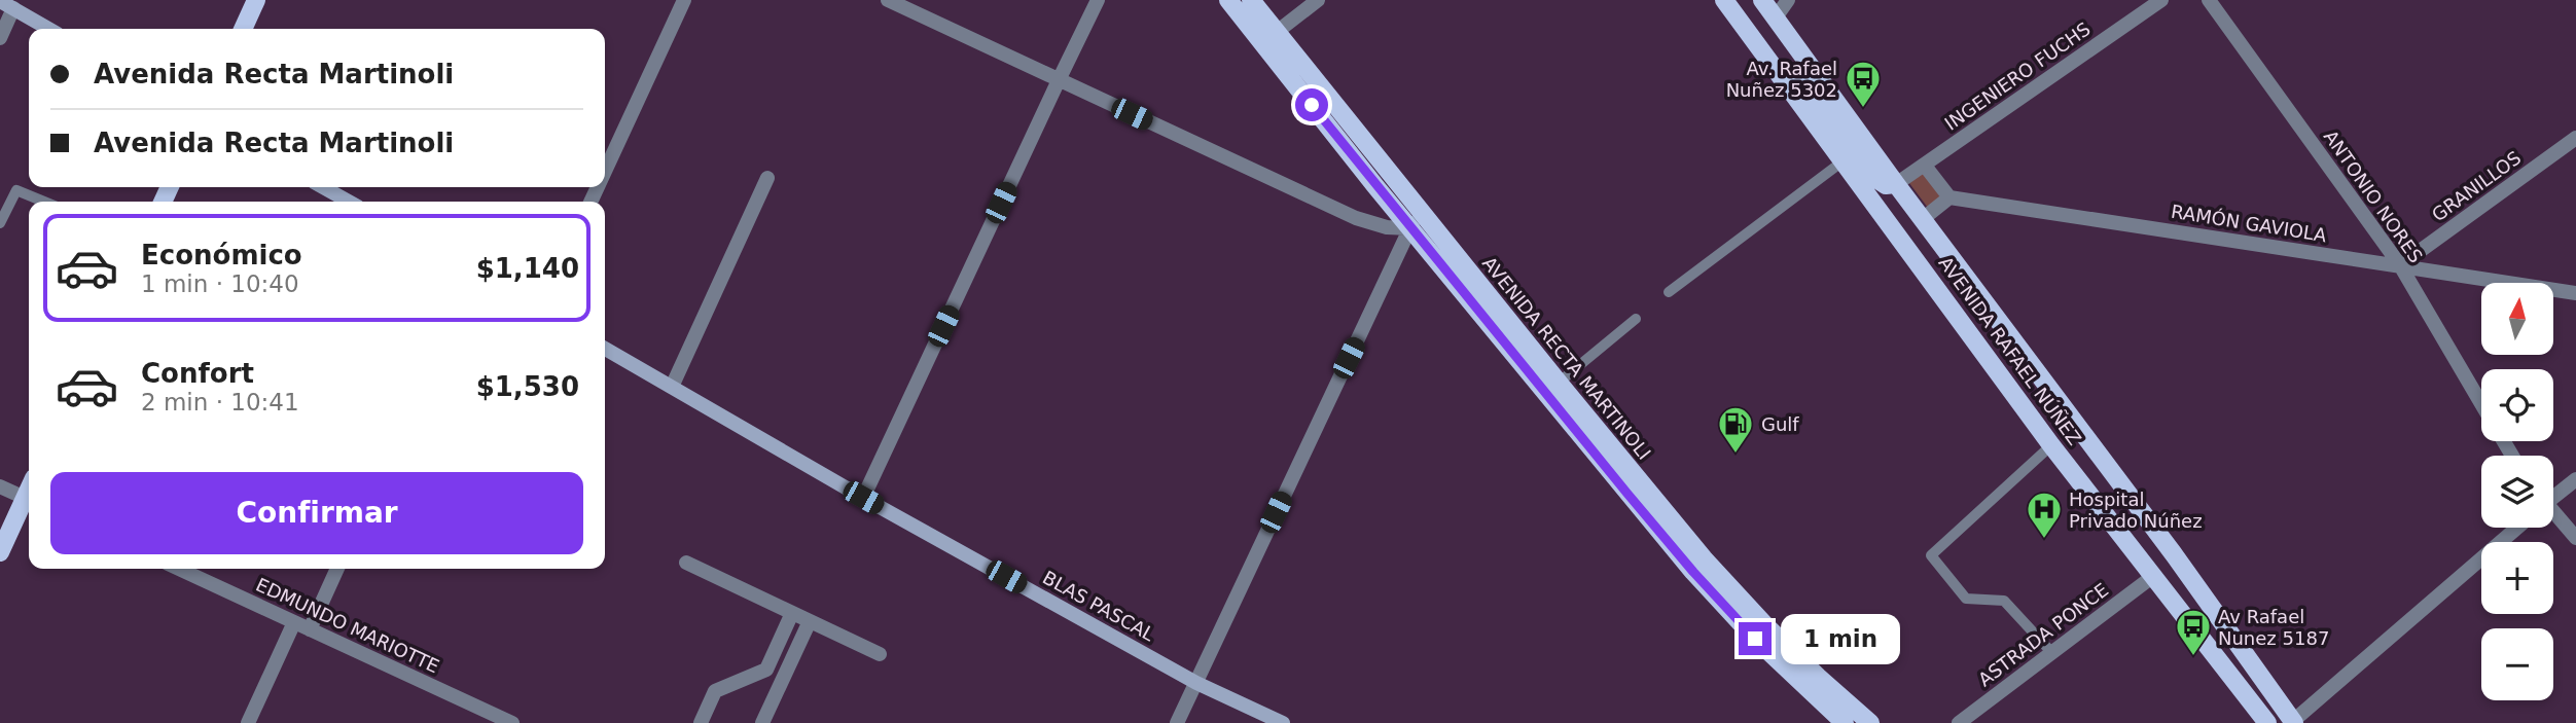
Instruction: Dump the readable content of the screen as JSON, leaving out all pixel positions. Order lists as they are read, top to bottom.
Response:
{
  "streets": {
    "main road": ["AVENIDA RAFAEL NÚÑEZ", "AVENIDA RECTA MARTINOLI", "BLAS PASCAL"],
    "street": [
      "INGENIERO FUCHS",
      "GRANILLOS",
      "ANTONIO NORES",
      "RAMÓN GAVIOLA",
      "EDMUNDO MARIOTTE",
      "ASTRADA PONCE"
    ]
  },
  "crossings": [
    ["INGENIERO FUCHS", "AVENIDA RAFAEL NÚÑEZ"],
    ["GRANILLOS", "ANTONIO NORES"],
    ["GRANILLOS", "RAMÓN GAVIOLA"],
    ["ANTONIO NORES", "RAMÓN GAVIOLA"],
    ["AVENIDA RAFAEL NÚÑEZ", "ASTRADA PONCE"]
  ],
  "places": {
    "bus stop": ["Av. Rafael Nuñez 5302", "Av Rafael Nunez 5187"],
    "fuel station": ["Gulf"],
    "hospital": ["Hospital Privado Núñez"]
  },
  "north": "top",
  "page": {
    "banner": ["Avenida Recta Martinoli", "Avenida Recta Martinoli"],
    "list": [
      {
        "name": "Económico",
        "note": "1 min · 10:40",
        "value": "$1,140"
      },
      {
        "name": "Confort",
        "note": "2 min · 10:41",
        "value": "$1,530"
      }
    ],
    "map_buttons": ["+", "−"],
    "buttons": "Confirmar",
    "bubble": "1 min"
  }
}
